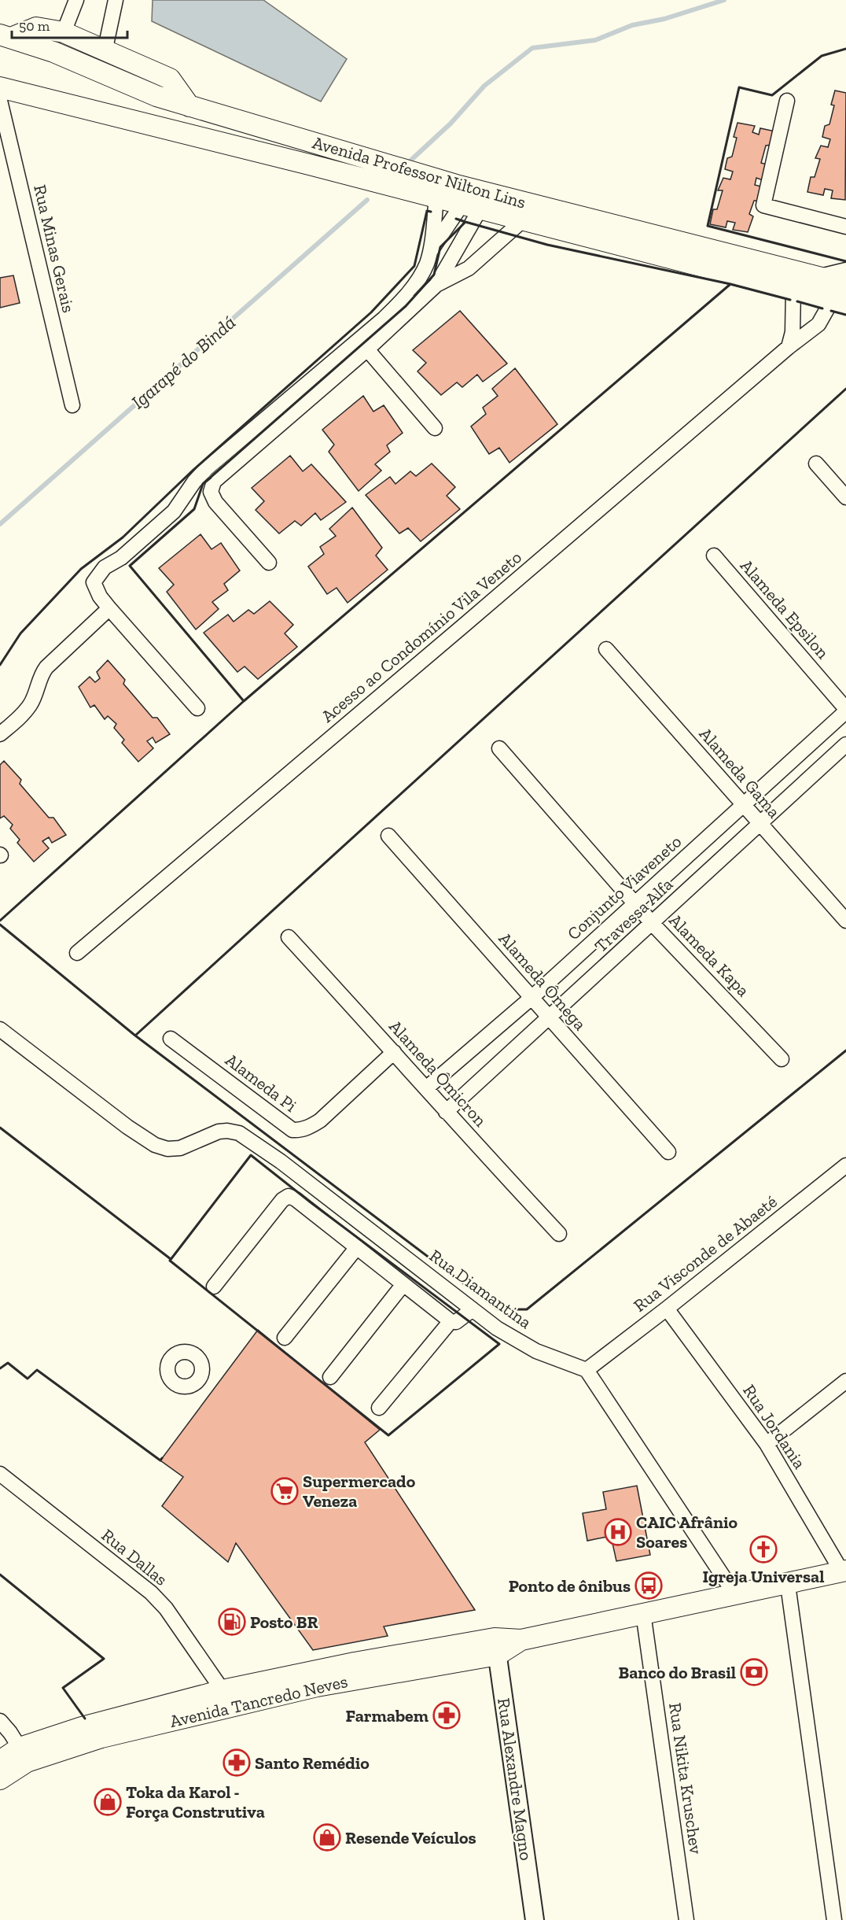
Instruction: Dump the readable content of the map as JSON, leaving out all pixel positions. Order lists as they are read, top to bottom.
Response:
{
  "streets": {
    "main road": ["Avenida Professor Nilton Lins", "Avenida Tancredo Neves"],
    "street": [
      "Rua Minas Gerais",
      "Alameda Epsilon",
      "Acesso ao Condomínio Vila Veneto",
      "Alameda Gama",
      "Conjunto Viaveneto",
      "Travessa Alfa",
      "Alameda Kapa",
      "Alameda Ômega",
      "Alameda Ômicron",
      "Alameda Pi",
      "Rua Visconde de Abaeté",
      "Rua Diamantina",
      "Rua Jordania",
      "Rua Dallas",
      "Rua Nikita Kruschev",
      "Rua Alexandre Magno"
    ]
  },
  "crossings": [
    ["Avenida Professor Nilton Lins", "Acesso ao Condomínio Vila Veneto"],
    ["Alameda Epsilon", "Conjunto Viaveneto"],
    ["Alameda Gama", "Conjunto Viaveneto"],
    ["Alameda Gama", "Travessa Alfa"],
    ["Conjunto Viaveneto", "Alameda Kapa"],
    ["Conjunto Viaveneto", "Alameda Ômega"],
    ["Conjunto Viaveneto", "Alameda Ômicron"],
    ["Travessa Alfa", "Alameda Kapa"],
    ["Travessa Alfa", "Alameda Ômega"],
    ["Travessa Alfa", "Alameda Ômicron"],
    ["Alameda Ômicron", "Alameda Pi"],
    ["Rua Visconde de Abaeté", "Rua Diamantina"],
    ["Rua Visconde de Abaeté", "Rua Jordania"],
    ["Rua Jordania", "Avenida Tancredo Neves"],
    ["Rua Dallas", "Avenida Tancredo Neves"],
    ["Avenida Tancredo Neves", "Rua Nikita Kruschev"],
    ["Avenida Tancredo Neves", "Rua Alexandre Magno"]
  ],
  "water": ["Igarapé do Bindá"],
  "places": {
    "supermarket": ["Supermercado Veneza"],
    "hospital": ["CAIC Afrânio Soares"],
    "church": ["Igreja Universal"],
    "bus stop": ["Ponto de ônibus"],
    "fuel station": ["Posto BR"],
    "bank": ["Banco do Brasil"],
    "pharmacy": ["Farmabem", "Santo Remédio"],
    "shop": ["Toka da Karol - Força Construtiva", "Resende Veículos"]
  },
  "scale_bar": "50 m"
}
